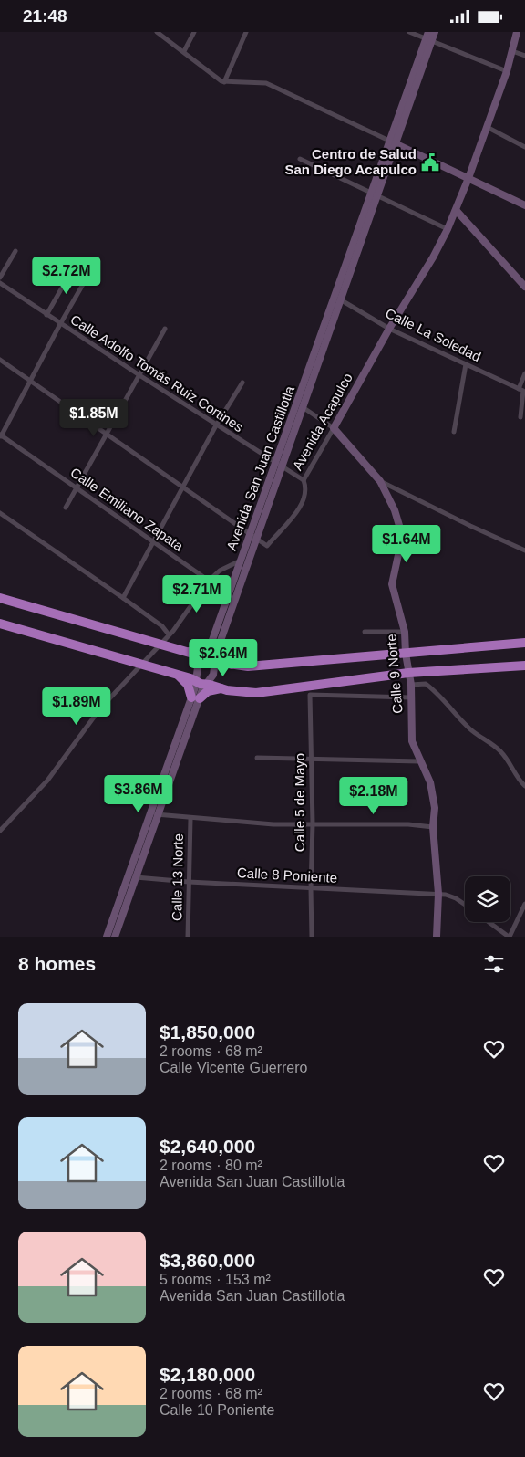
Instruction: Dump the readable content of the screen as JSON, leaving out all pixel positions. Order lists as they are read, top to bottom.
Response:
{
  "streets": {
    "main road": ["Avenida Acapulco", "Avenida San Juan Castillotla", "Calle 9 Norte"],
    "street": [
      "Calle La Soledad",
      "Calle Adolfo Tomás Ruiz Cortines",
      "Calle Emiliano Zapata",
      "Calle 5 de Mayo",
      "Calle 8 Poniente",
      "Calle 13 Norte"
    ]
  },
  "crossings": [
    ["Calle La Soledad", "Avenida Acapulco"],
    ["Calle La Soledad", "Avenida San Juan Castillotla"],
    ["Calle Adolfo Tomás Ruiz Cortines", "Avenida Acapulco"],
    ["Calle Adolfo Tomás Ruiz Cortines", "Avenida San Juan Castillotla"],
    ["Avenida Acapulco", "Avenida San Juan Castillotla"],
    ["Avenida Acapulco", "Calle 9 Norte"],
    ["Avenida San Juan Castillotla", "Calle 8 Poniente"],
    ["Calle 9 Norte", "Calle 5 de Mayo"],
    ["Calle 9 Norte", "Calle 8 Poniente"],
    ["Calle 5 de Mayo", "Calle 8 Poniente"],
    ["Calle 8 Poniente", "Calle 13 Norte"]
  ],
  "places": {
    "public building": ["Centro de Salud San Diego Acapulco"]
  },
  "page": {
    "status": "21:48",
    "price": [
      "$2.72M",
      "$1.85M",
      "$1.64M",
      "$2.71M",
      "$2.64M",
      "$1.89M",
      "$3.86M",
      "$2.18M"
    ],
    "heading": "8 homes",
    "list": [
      {
        "name": "$1,850,000",
        "note": "2 rooms · 68 m² · Calle Vicente Guerrero"
      },
      {
        "name": "$2,640,000",
        "note": "2 rooms · 80 m² · Avenida San Juan Castillotla"
      },
      {
        "name": "$3,860,000",
        "note": "5 rooms · 153 m² · Avenida San Juan Castillotla"
      },
      {
        "name": "$2,180,000",
        "note": "2 rooms · 68 m² · Calle 10 Poniente"
      }
    ]
  }
}
